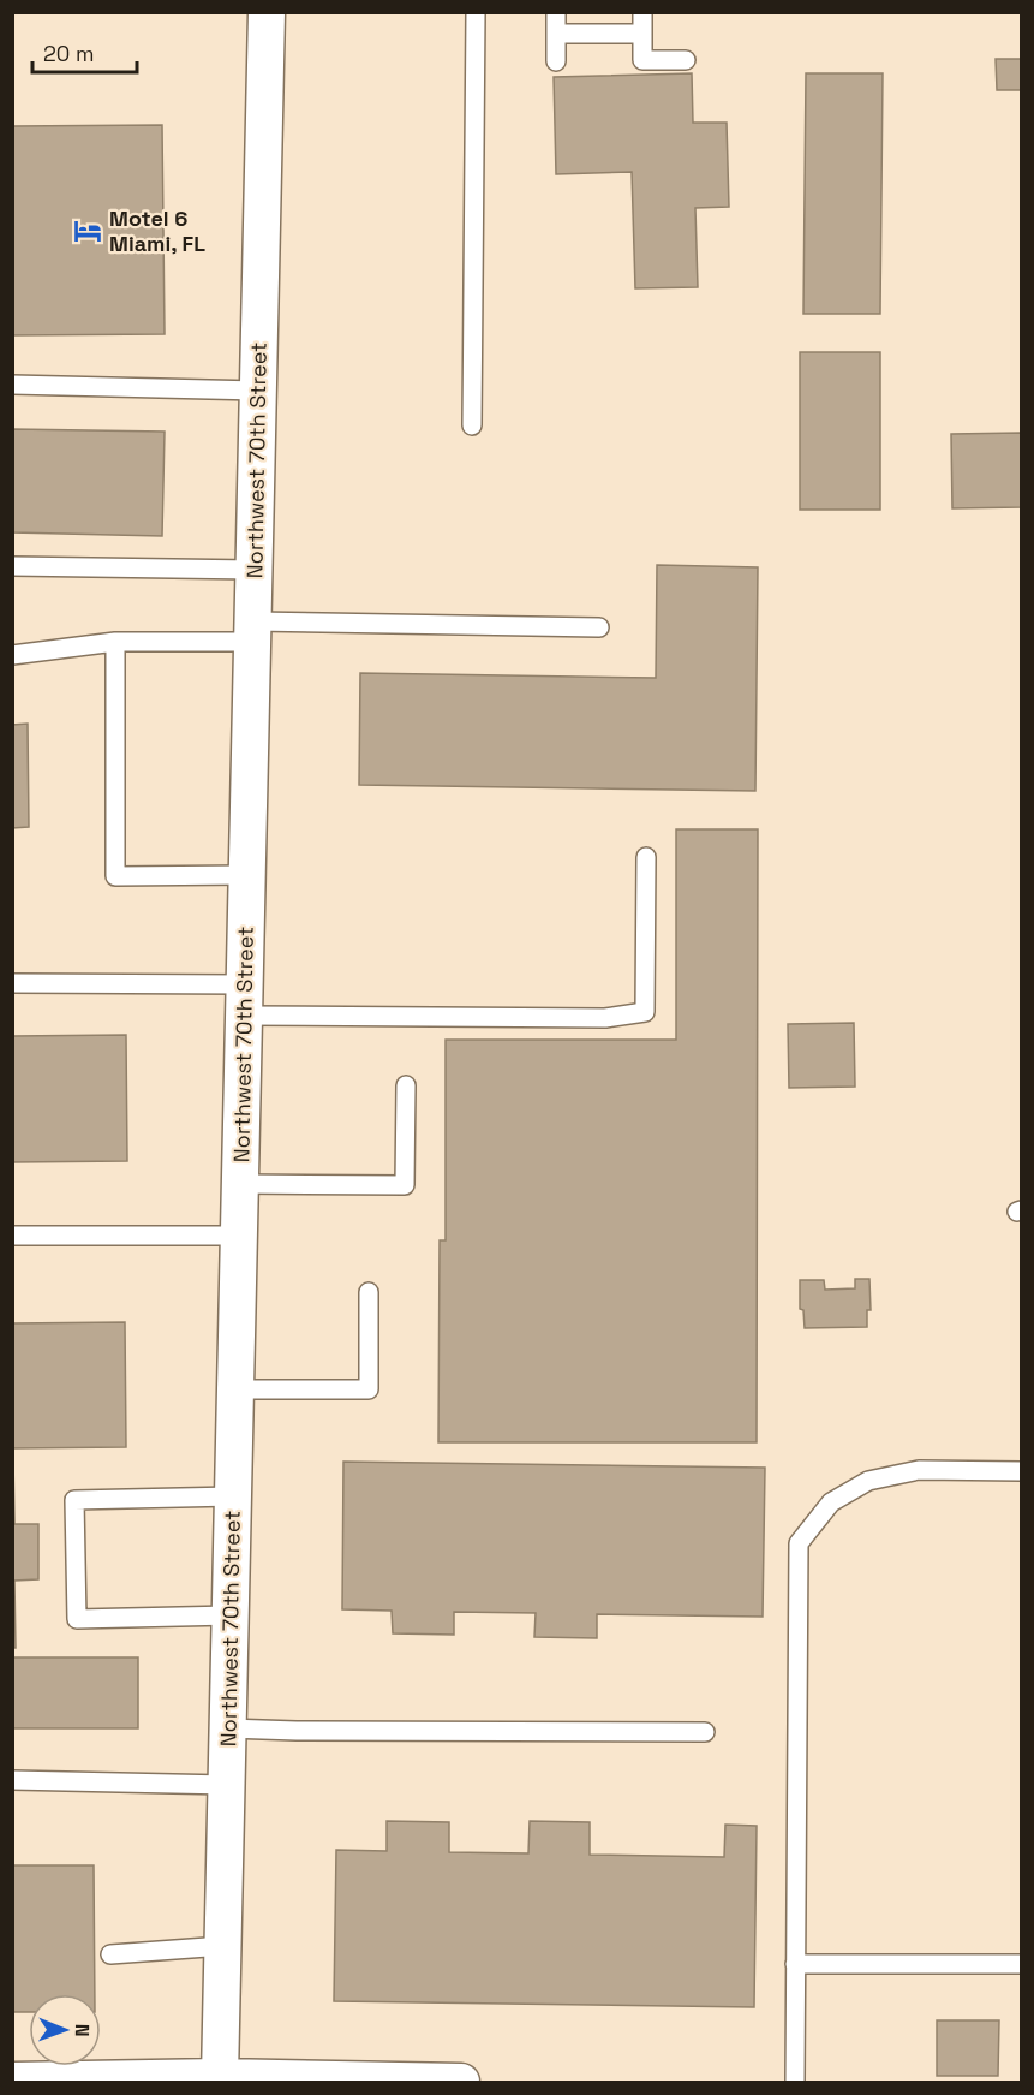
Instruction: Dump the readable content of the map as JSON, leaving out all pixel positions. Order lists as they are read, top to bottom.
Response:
{
  "streets": {
    "street": ["Northwest 70th Street"]
  },
  "places": {
    "hotel": ["Motel 6 Miami, FL"]
  },
  "scale_bar": "20 m",
  "north": "right"
}
